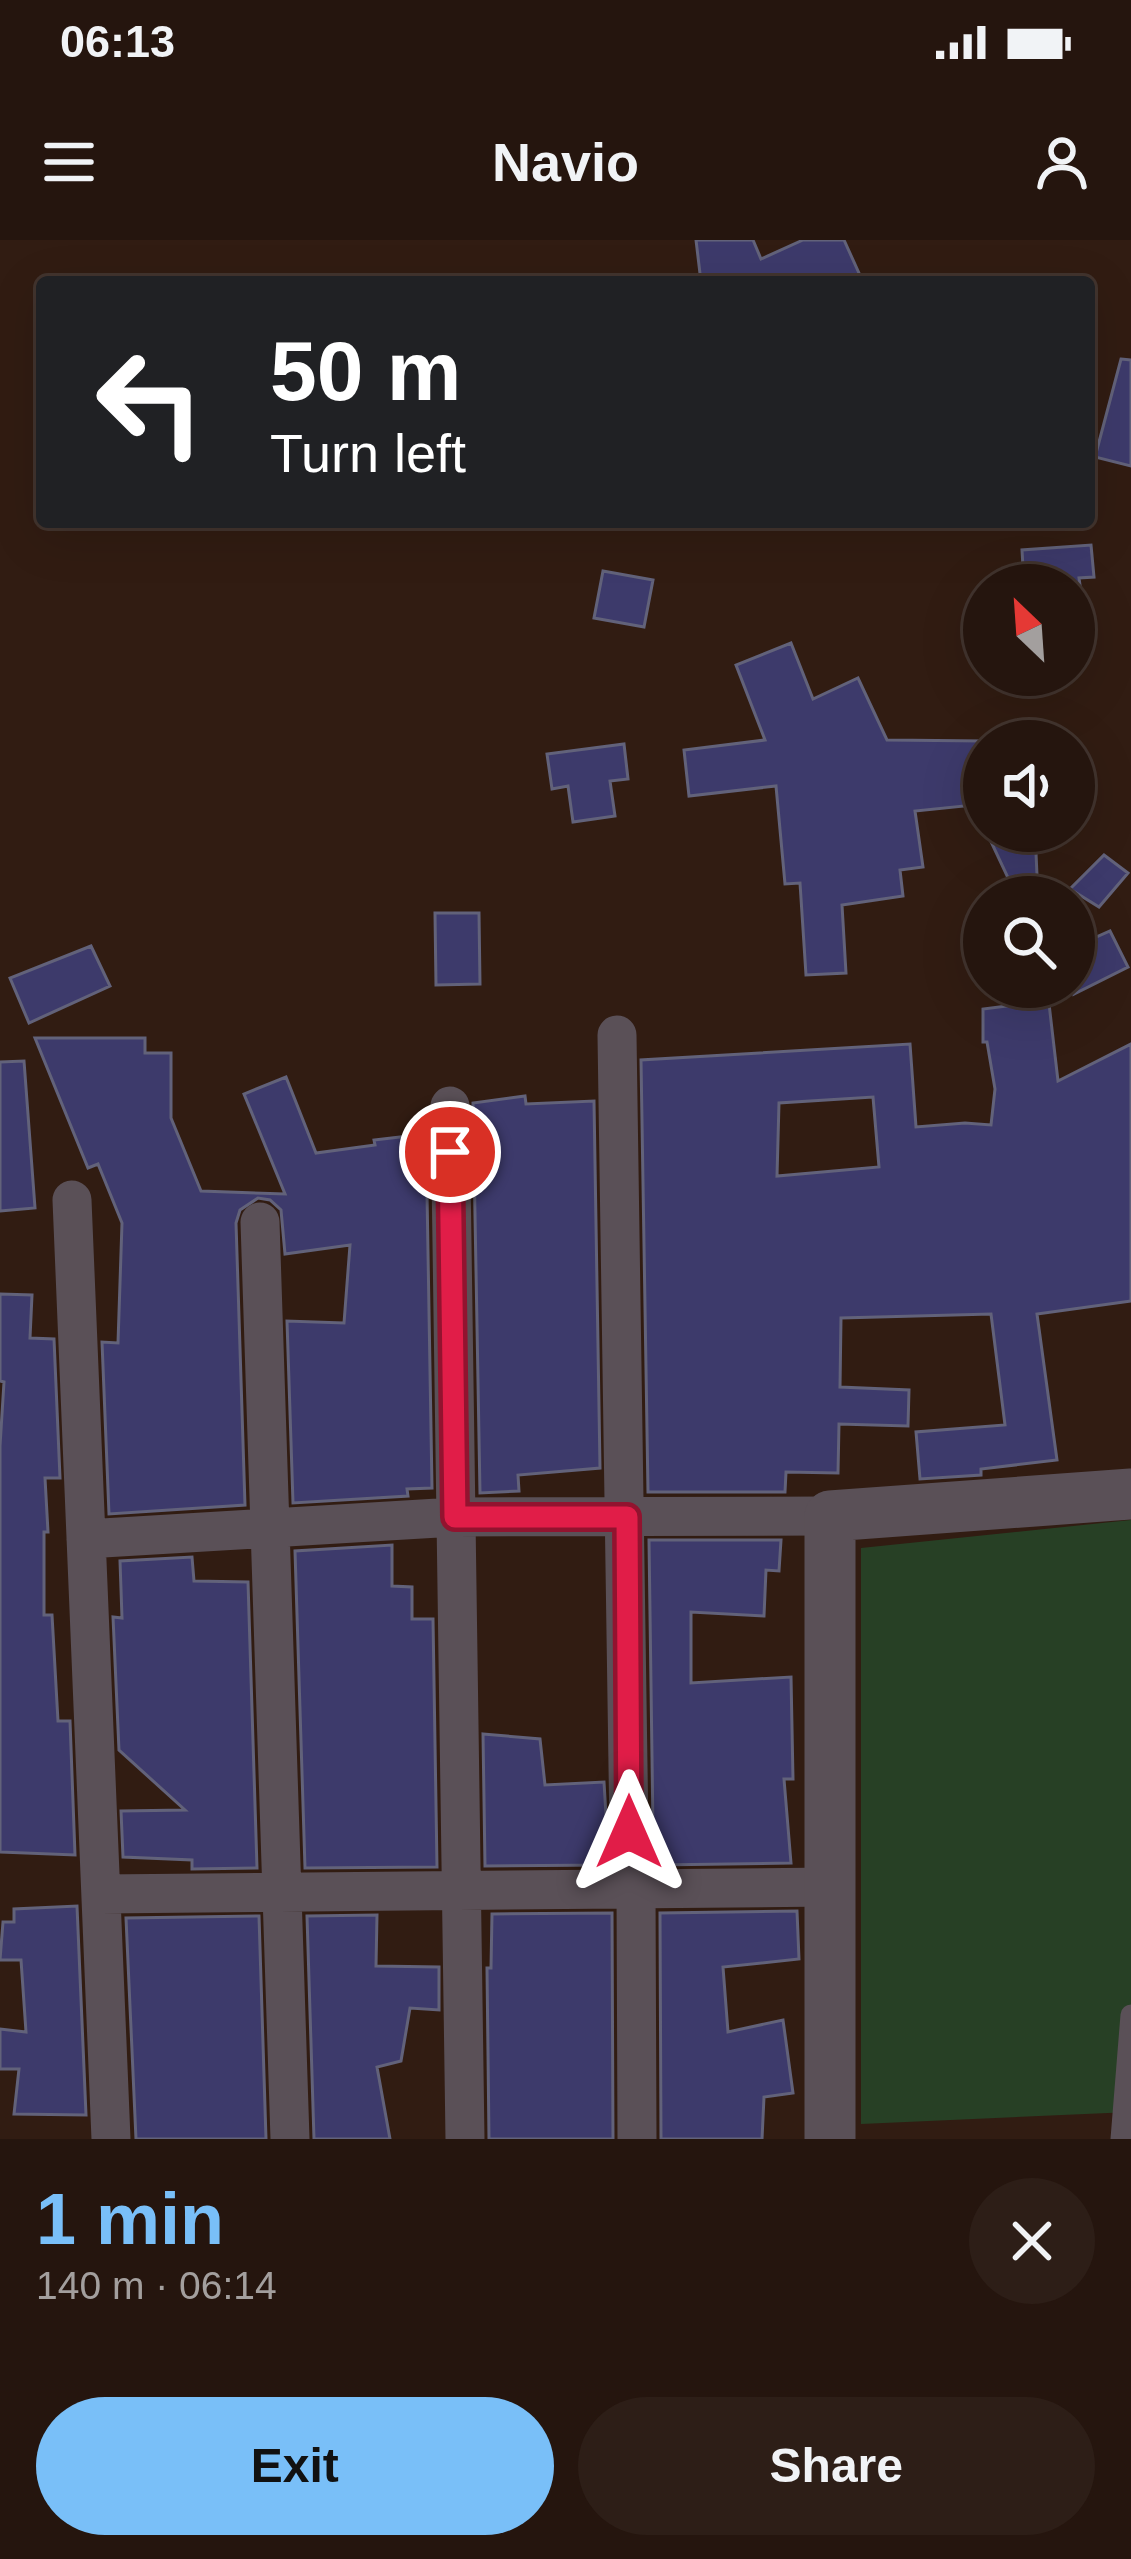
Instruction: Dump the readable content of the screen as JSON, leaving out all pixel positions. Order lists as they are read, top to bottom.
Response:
{
  "north": "top left",
  "page": {
    "status": "06:13",
    "header": "Navio",
    "turn": ["50 m", "Turn left"],
    "heading": ["1 min", "140 m · 06:14"],
    "buttons": ["Exit", "Share"]
  }
}
